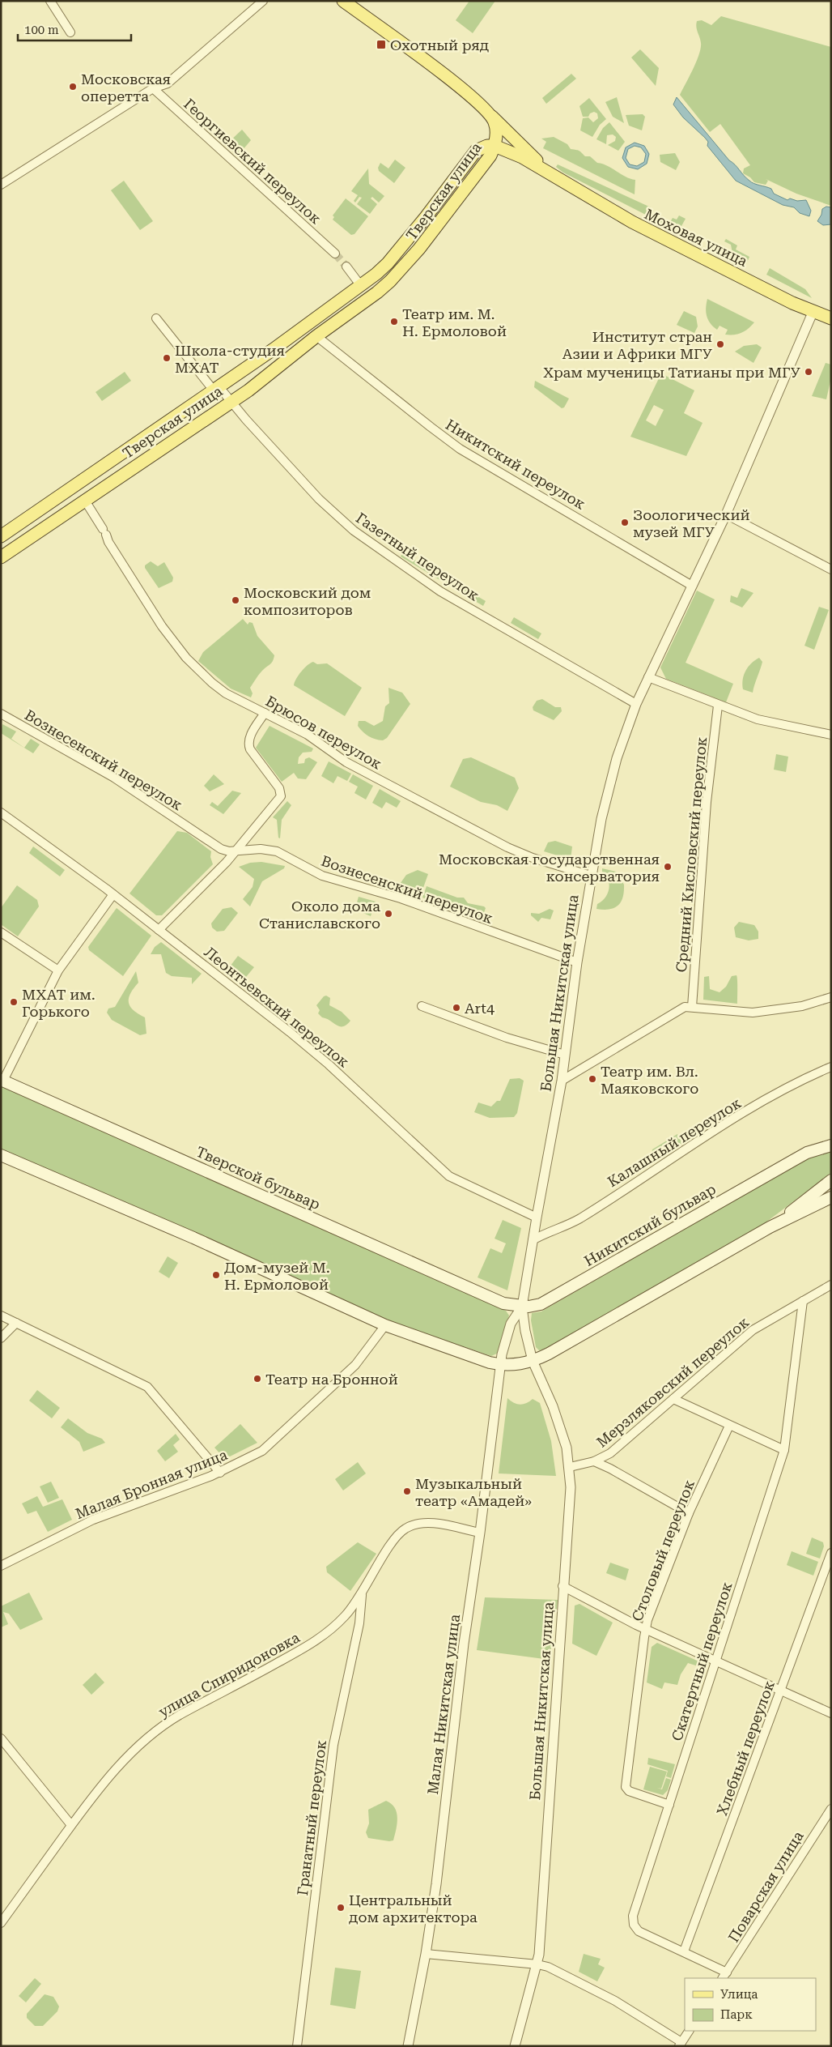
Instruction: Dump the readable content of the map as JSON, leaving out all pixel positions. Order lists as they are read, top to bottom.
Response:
{
  "streets": {
    "main road": [
      "Тверская улица",
      "Моховая улица",
      "Тверской бульвар",
      "Никитский бульвар"
    ],
    "street": [
      "Георгиевский переулок",
      "Никитский переулок",
      "Газетный переулок",
      "Брюсов переулок",
      "Вознесенский переулок",
      "Средний Кисловский переулок",
      "Большая Никитская улица",
      "Леонтьевский переулок",
      "Калашный переулок",
      "Мерзляковский переулок",
      "Малая Бронная улица",
      "Столовый переулок",
      "Скатертный переулок",
      "улица Спиридоновка",
      "Малая Никитская улица",
      "Хлебный переулок",
      "Гранатный переулок",
      "Поварская улица"
    ]
  },
  "crossings": [
    ["Тверская улица", "Моховая улица"],
    ["Тверская улица", "Никитский переулок"],
    ["Тверская улица", "Газетный переулок"],
    ["Тверская улица", "Брюсов переулок"],
    ["Моховая улица", "Большая Никитская улица"],
    ["Никитский переулок", "Большая Никитская улица"],
    ["Газетный переулок", "Большая Никитская улица"],
    ["Брюсов переулок", "Большая Никитская улица"],
    ["Вознесенский переулок", "Большая Никитская улица"],
    ["Большая Никитская улица", "Леонтьевский переулок"],
    ["Большая Никитская улица", "Калашный переулок"],
    ["Большая Никитская улица", "Никитский бульвар"],
    ["Большая Никитская улица", "Мерзляковский переулок"],
    ["Большая Никитская улица", "Малая Никитская улица"],
    ["Тверской бульвар", "Никитский бульвар"],
    ["Никитский бульвар", "Малая Никитская улица"],
    ["Мерзляковский переулок", "Скатертный переулок"],
    ["Столовый переулок", "Скатертный переулок"],
    ["Скатертный переулок", "Хлебный переулок"],
    ["Скатертный переулок", "Поварская улица"],
    ["улица Спиридоновка", "Малая Никитская улица"],
    ["улица Спиридоновка", "Гранатный переулок"]
  ],
  "places": {
    "transit": ["Охотный ряд"],
    "other": [
      "Московская оперетта",
      "Театр им. М. Н. Ермоловой",
      "Институт стран Азии и Африки МГУ",
      "Школа-студия МХАТ",
      "Храм мученицы Татианы при МГУ",
      "Зоологический музей МГУ",
      "Московский дом композиторов",
      "Московская государственная консерватория",
      "Около дома Станиславского",
      "МХАТ им. Горького",
      "Art4",
      "Театр им. Вл. Маяковского",
      "Дом-музей М. Н. Ермоловой",
      "Театр на Бронной",
      "Музыкальный театр «Амадей»",
      "Центральный дом архитектора"
    ]
  },
  "legend": ["Улица", "Парк"],
  "scale_bar": "100 m"
}
